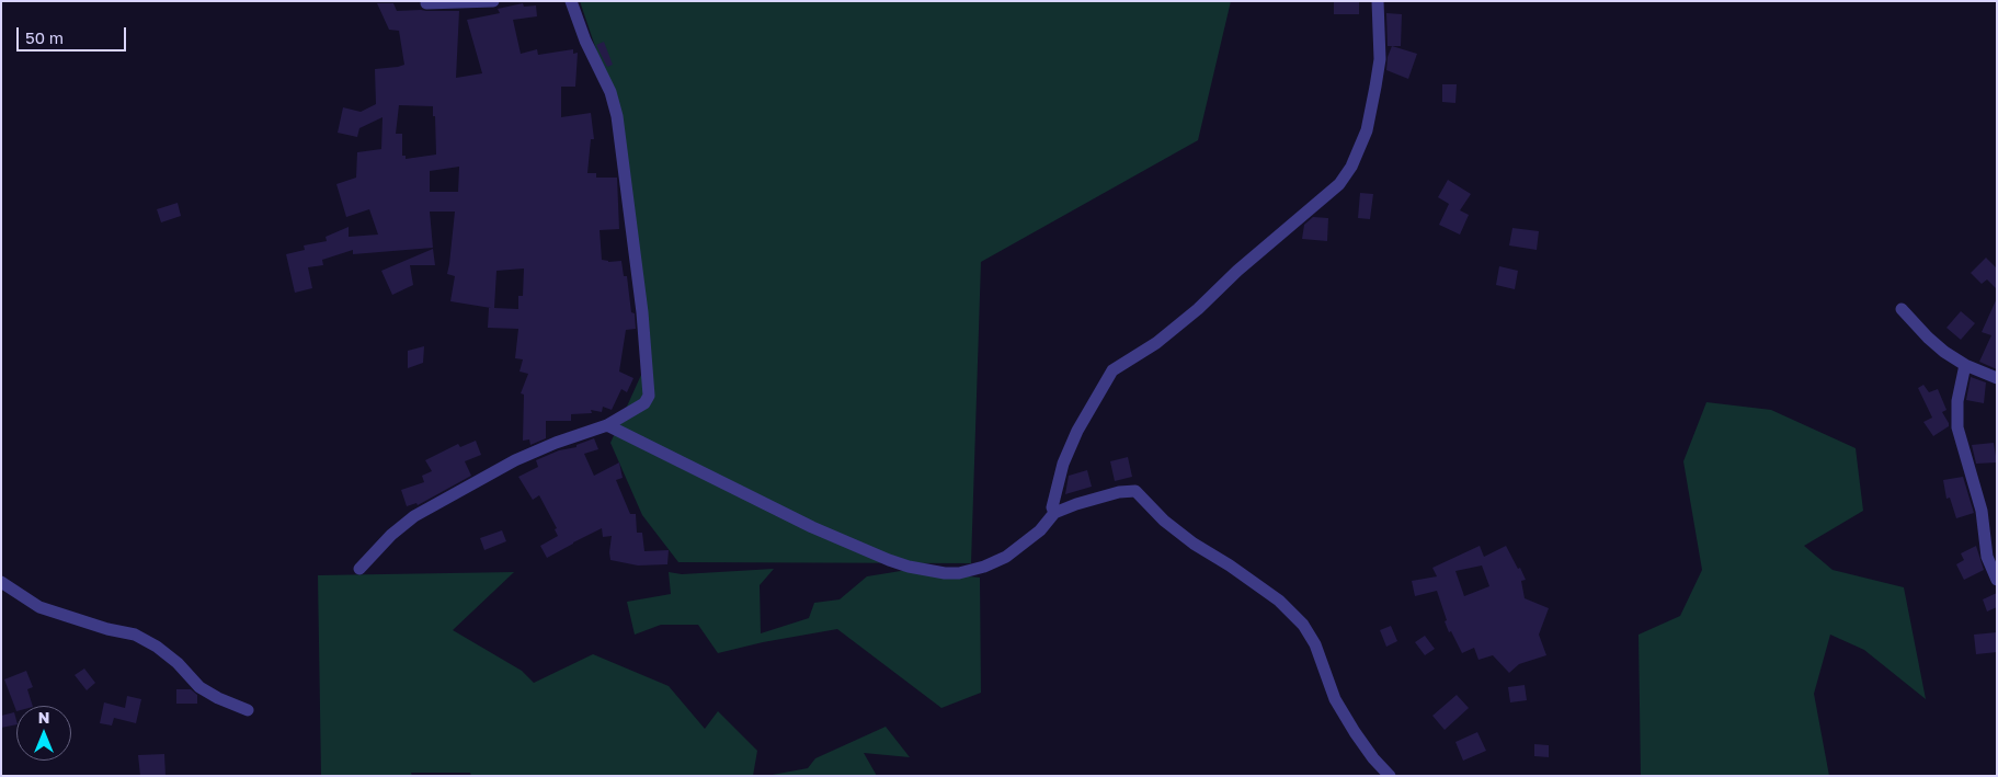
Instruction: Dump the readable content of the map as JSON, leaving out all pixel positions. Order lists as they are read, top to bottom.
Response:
{
  "scale_bar": "50 m",
  "north": "top"
}
